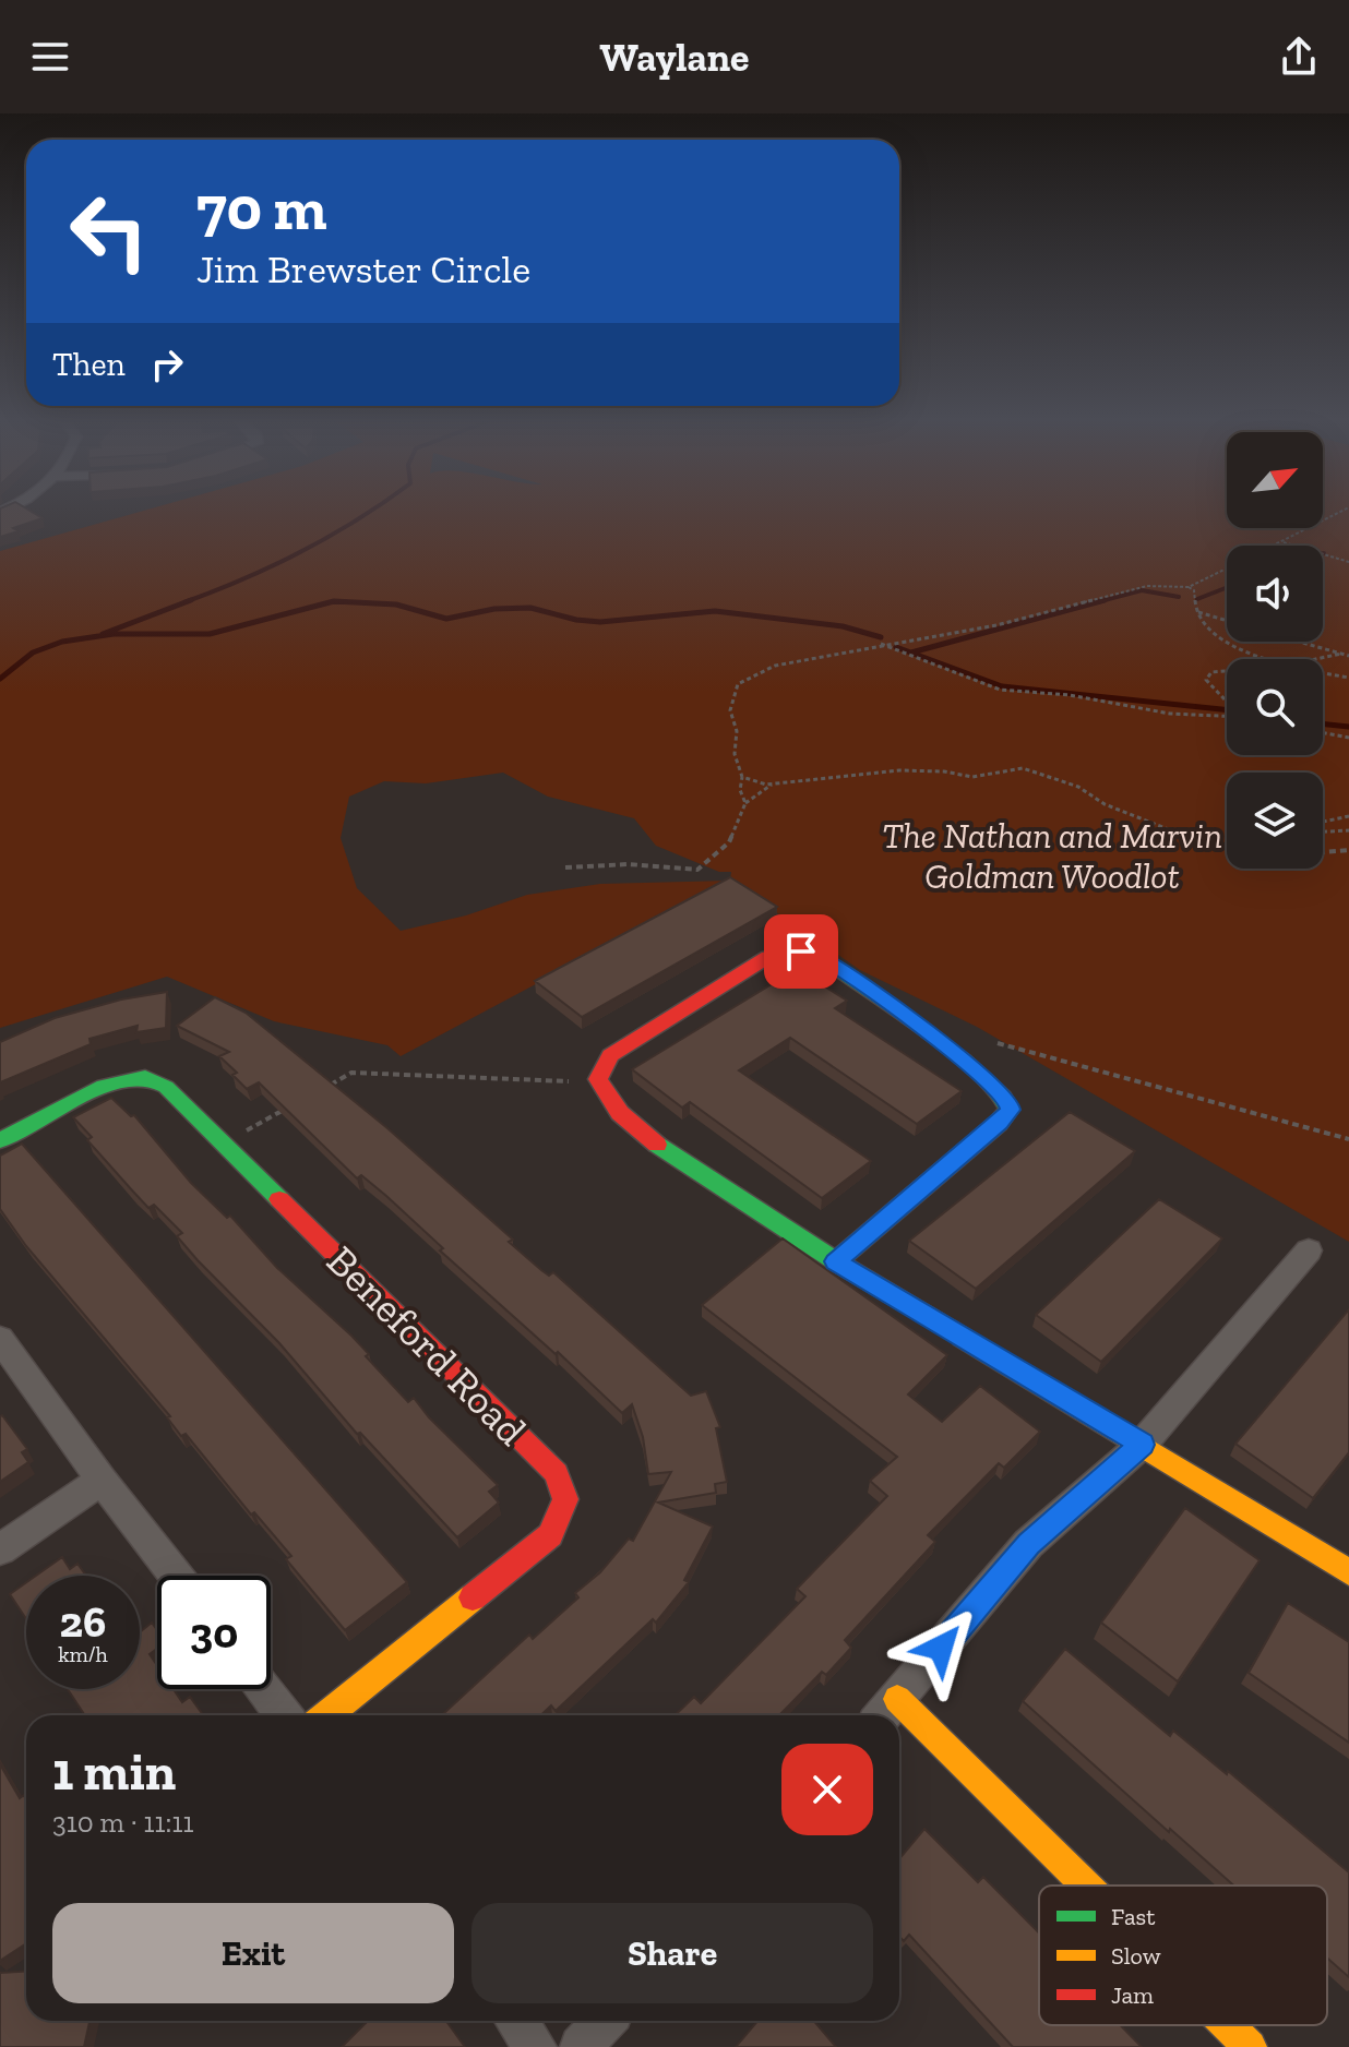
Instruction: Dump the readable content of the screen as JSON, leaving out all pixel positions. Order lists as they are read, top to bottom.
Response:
{
  "streets": {
    "street": ["Beneford Road"]
  },
  "parks": ["The Nathan and Marvin Goldman Woodlot"],
  "legend": ["Fast", "Slow", "Jam"],
  "north": "top right",
  "page": {
    "header": "Waylane",
    "turn": ["70 m", "Jim Brewster Circle"],
    "then": "Then",
    "speed": "26 km/h",
    "limit": "30",
    "heading": ["1 min", "310 m · 11:11"],
    "buttons": ["Exit", "Share"]
  }
}
